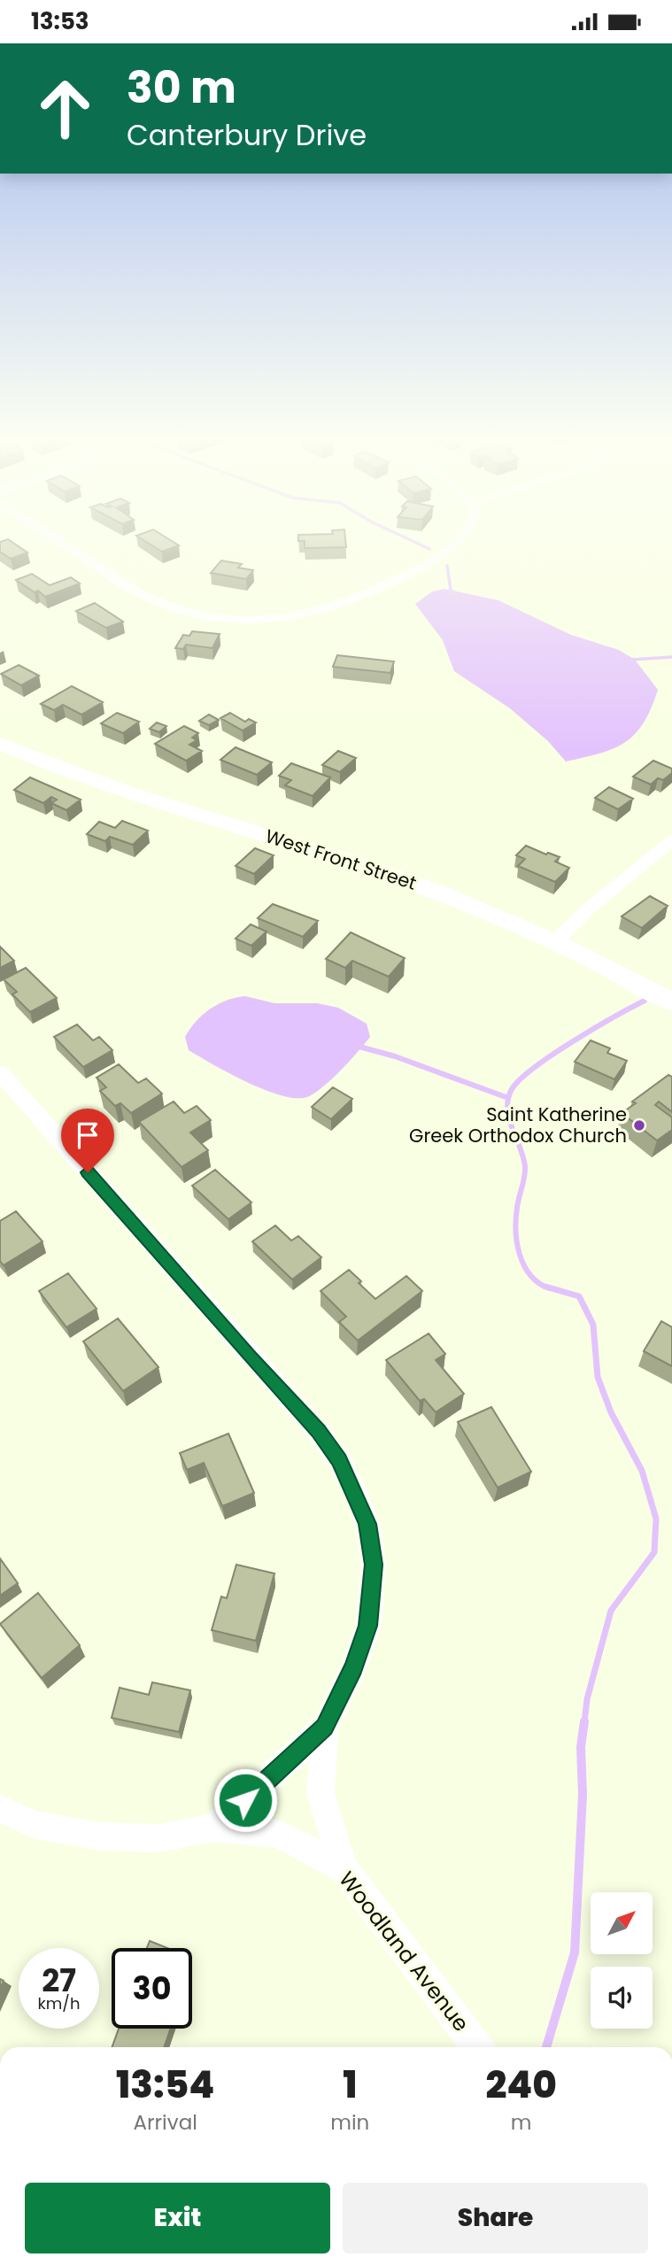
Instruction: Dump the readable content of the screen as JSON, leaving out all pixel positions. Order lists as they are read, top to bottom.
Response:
{
  "streets": {
    "street": ["West Front Street", "Woodland Avenue"]
  },
  "places": ["Saint Katherine Greek Orthodox Church"],
  "north": "top right",
  "page": {
    "status": "13:53",
    "turn": ["30 m", "Canterbury Drive"],
    "speed": "27 km/h",
    "limit": "30",
    "eta": [
      "13:54",
      "Arrival",
      "1",
      "min",
      "240",
      "m"
    ],
    "buttons": ["Exit", "Share"]
  }
}
